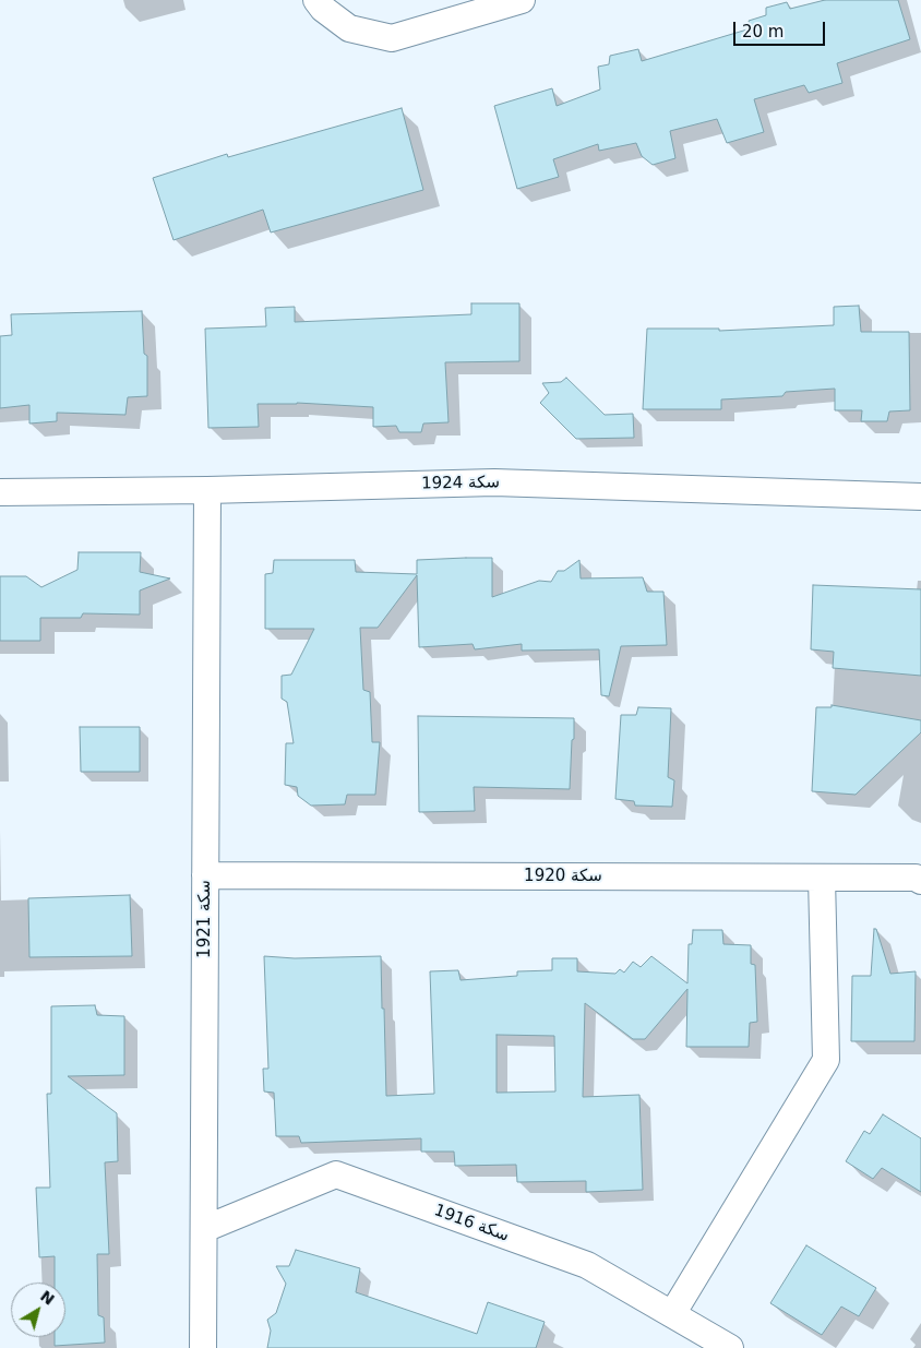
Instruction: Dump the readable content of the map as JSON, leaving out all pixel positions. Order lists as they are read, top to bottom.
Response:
{
  "streets": {
    "street": [
      "سكة 1924",
      "سكة 1920",
      "سكة 1921",
      "سكة 1916"
    ]
  },
  "crossings": [
    ["سكة 1924", "سكة 1921"],
    ["سكة 1920", "سكة 1921"],
    ["سكة 1921", "سكة 1916"]
  ],
  "scale_bar": "20 m",
  "north": "top right"
}
